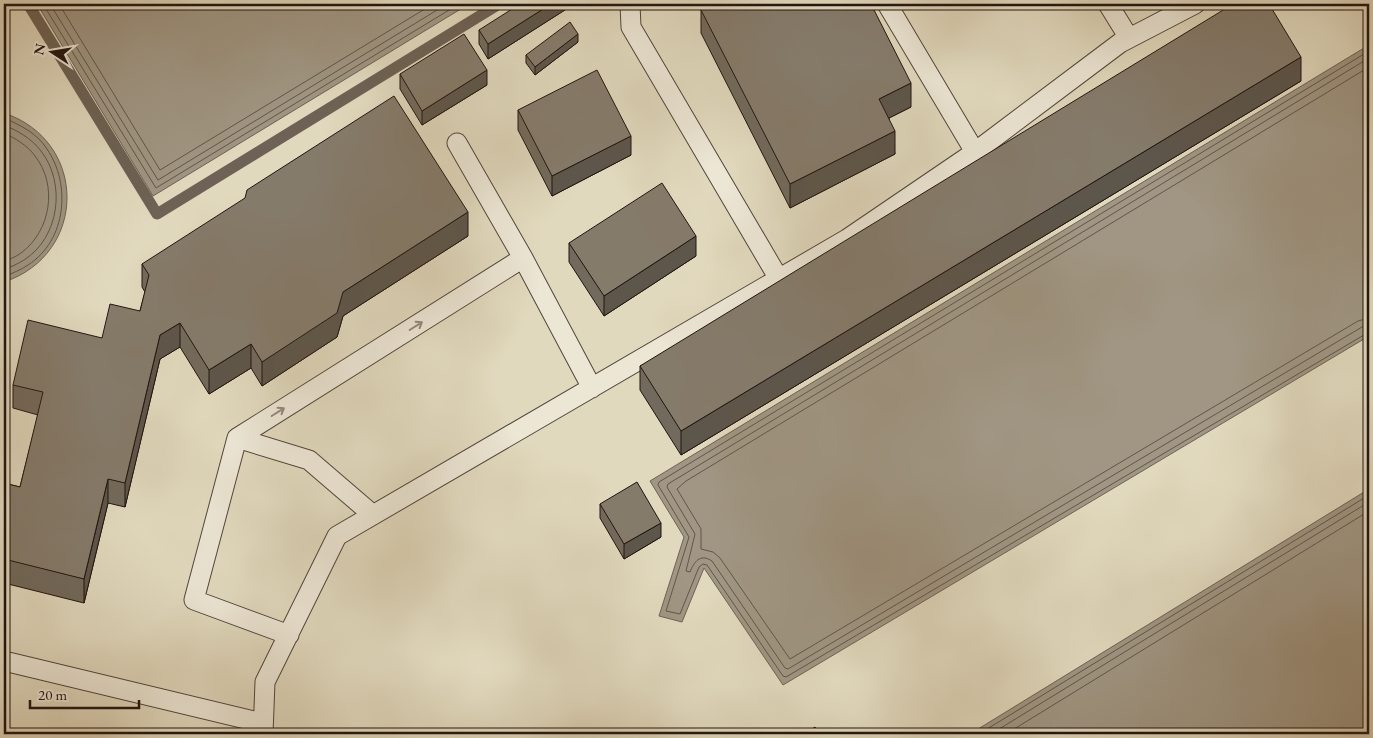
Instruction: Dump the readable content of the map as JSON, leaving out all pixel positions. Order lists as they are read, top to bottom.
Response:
{
  "scale_bar": "20 m",
  "north": "left"
}
